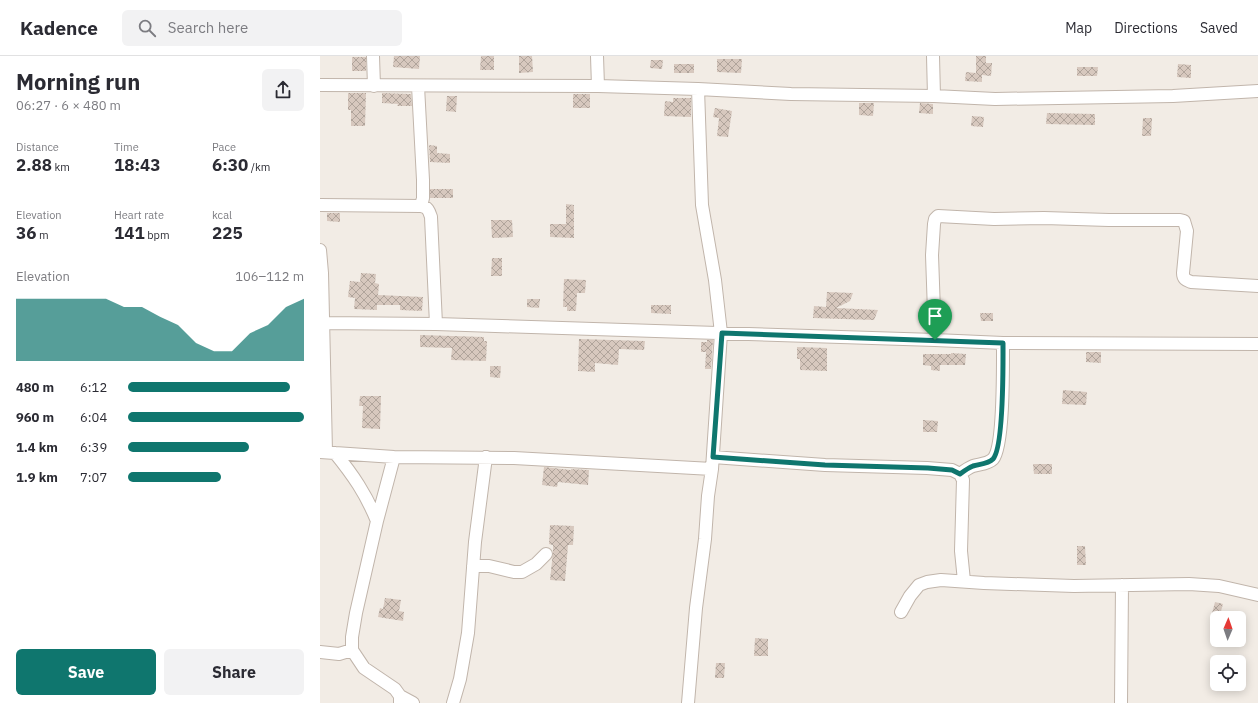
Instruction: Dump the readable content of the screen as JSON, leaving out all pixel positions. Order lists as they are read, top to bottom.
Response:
{
  "north": "top",
  "page": {
    "header": "Kadence",
    "search": "Search here",
    "nav": ["Map", "Directions", "Saved"],
    "heading": ["Morning run", "06:27 · 6 × 480 m"],
    "stats": [
      ["Distance", "2.88 km"],
      ["Time", "18:43"],
      ["Pace", "6:30 /km"],
      ["Elevation", "36 m"],
      ["Heart rate", "141 bpm"],
      ["kcal", "225"]
    ],
    "chart": ["Elevation", "106–112 m"],
    "list": [
      {
        "name": "480 m",
        "note": "6:12"
      },
      {
        "name": "960 m",
        "note": "6:04"
      },
      {
        "name": "1.4 km",
        "note": "6:39"
      },
      {
        "name": "1.9 km",
        "note": "7:07"
      }
    ],
    "buttons": ["Save", "Share"]
  }
}
